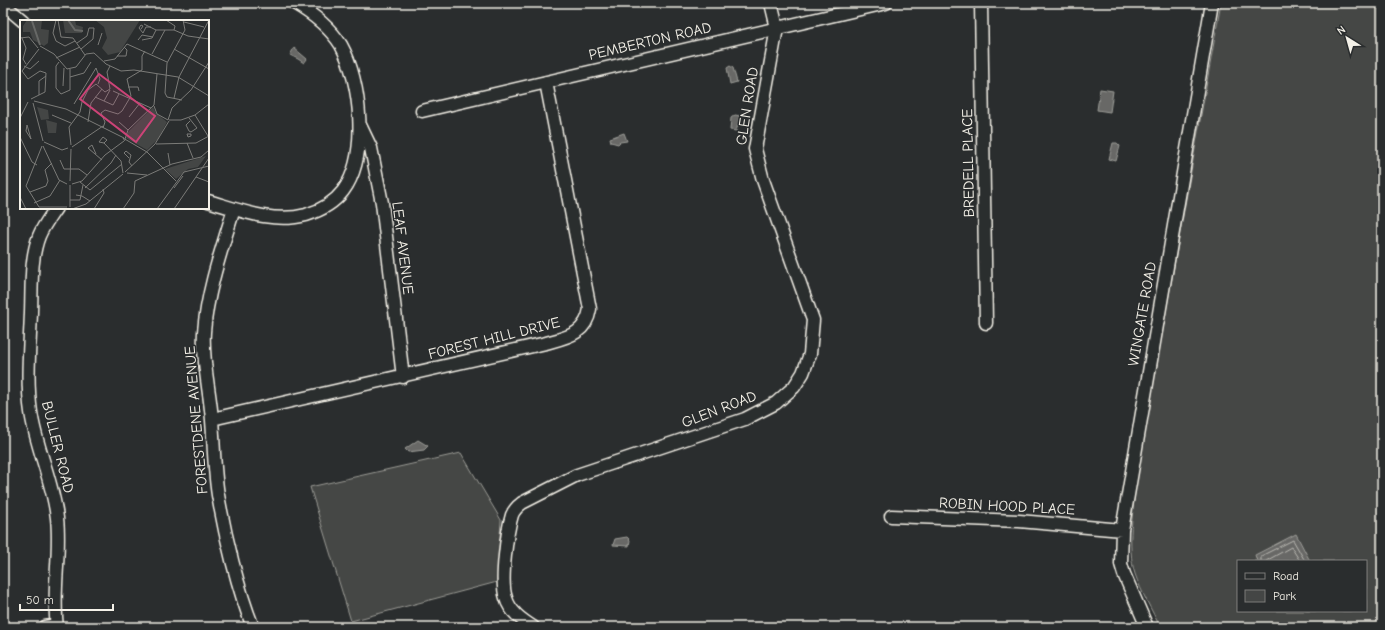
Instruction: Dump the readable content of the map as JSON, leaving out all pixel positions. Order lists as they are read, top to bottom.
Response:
{
  "streets": {
    "street": [
      "PEMBERTON ROAD",
      "GLEN ROAD",
      "BREDELL PLACE",
      "LEAF AVENUE",
      "WINGATE ROAD",
      "FOREST HILL DRIVE",
      "FORESTDENE AVENUE",
      "BULLER ROAD",
      "ROBIN HOOD PLACE"
    ]
  },
  "crossings": [
    ["PEMBERTON ROAD", "GLEN ROAD"],
    ["PEMBERTON ROAD", "FOREST HILL DRIVE"],
    ["LEAF AVENUE", "FOREST HILL DRIVE"],
    ["WINGATE ROAD", "ROBIN HOOD PLACE"],
    ["FOREST HILL DRIVE", "FORESTDENE AVENUE"]
  ],
  "legend": ["Road", "Park"],
  "scale_bar": "50 m",
  "north": "top left"
}
